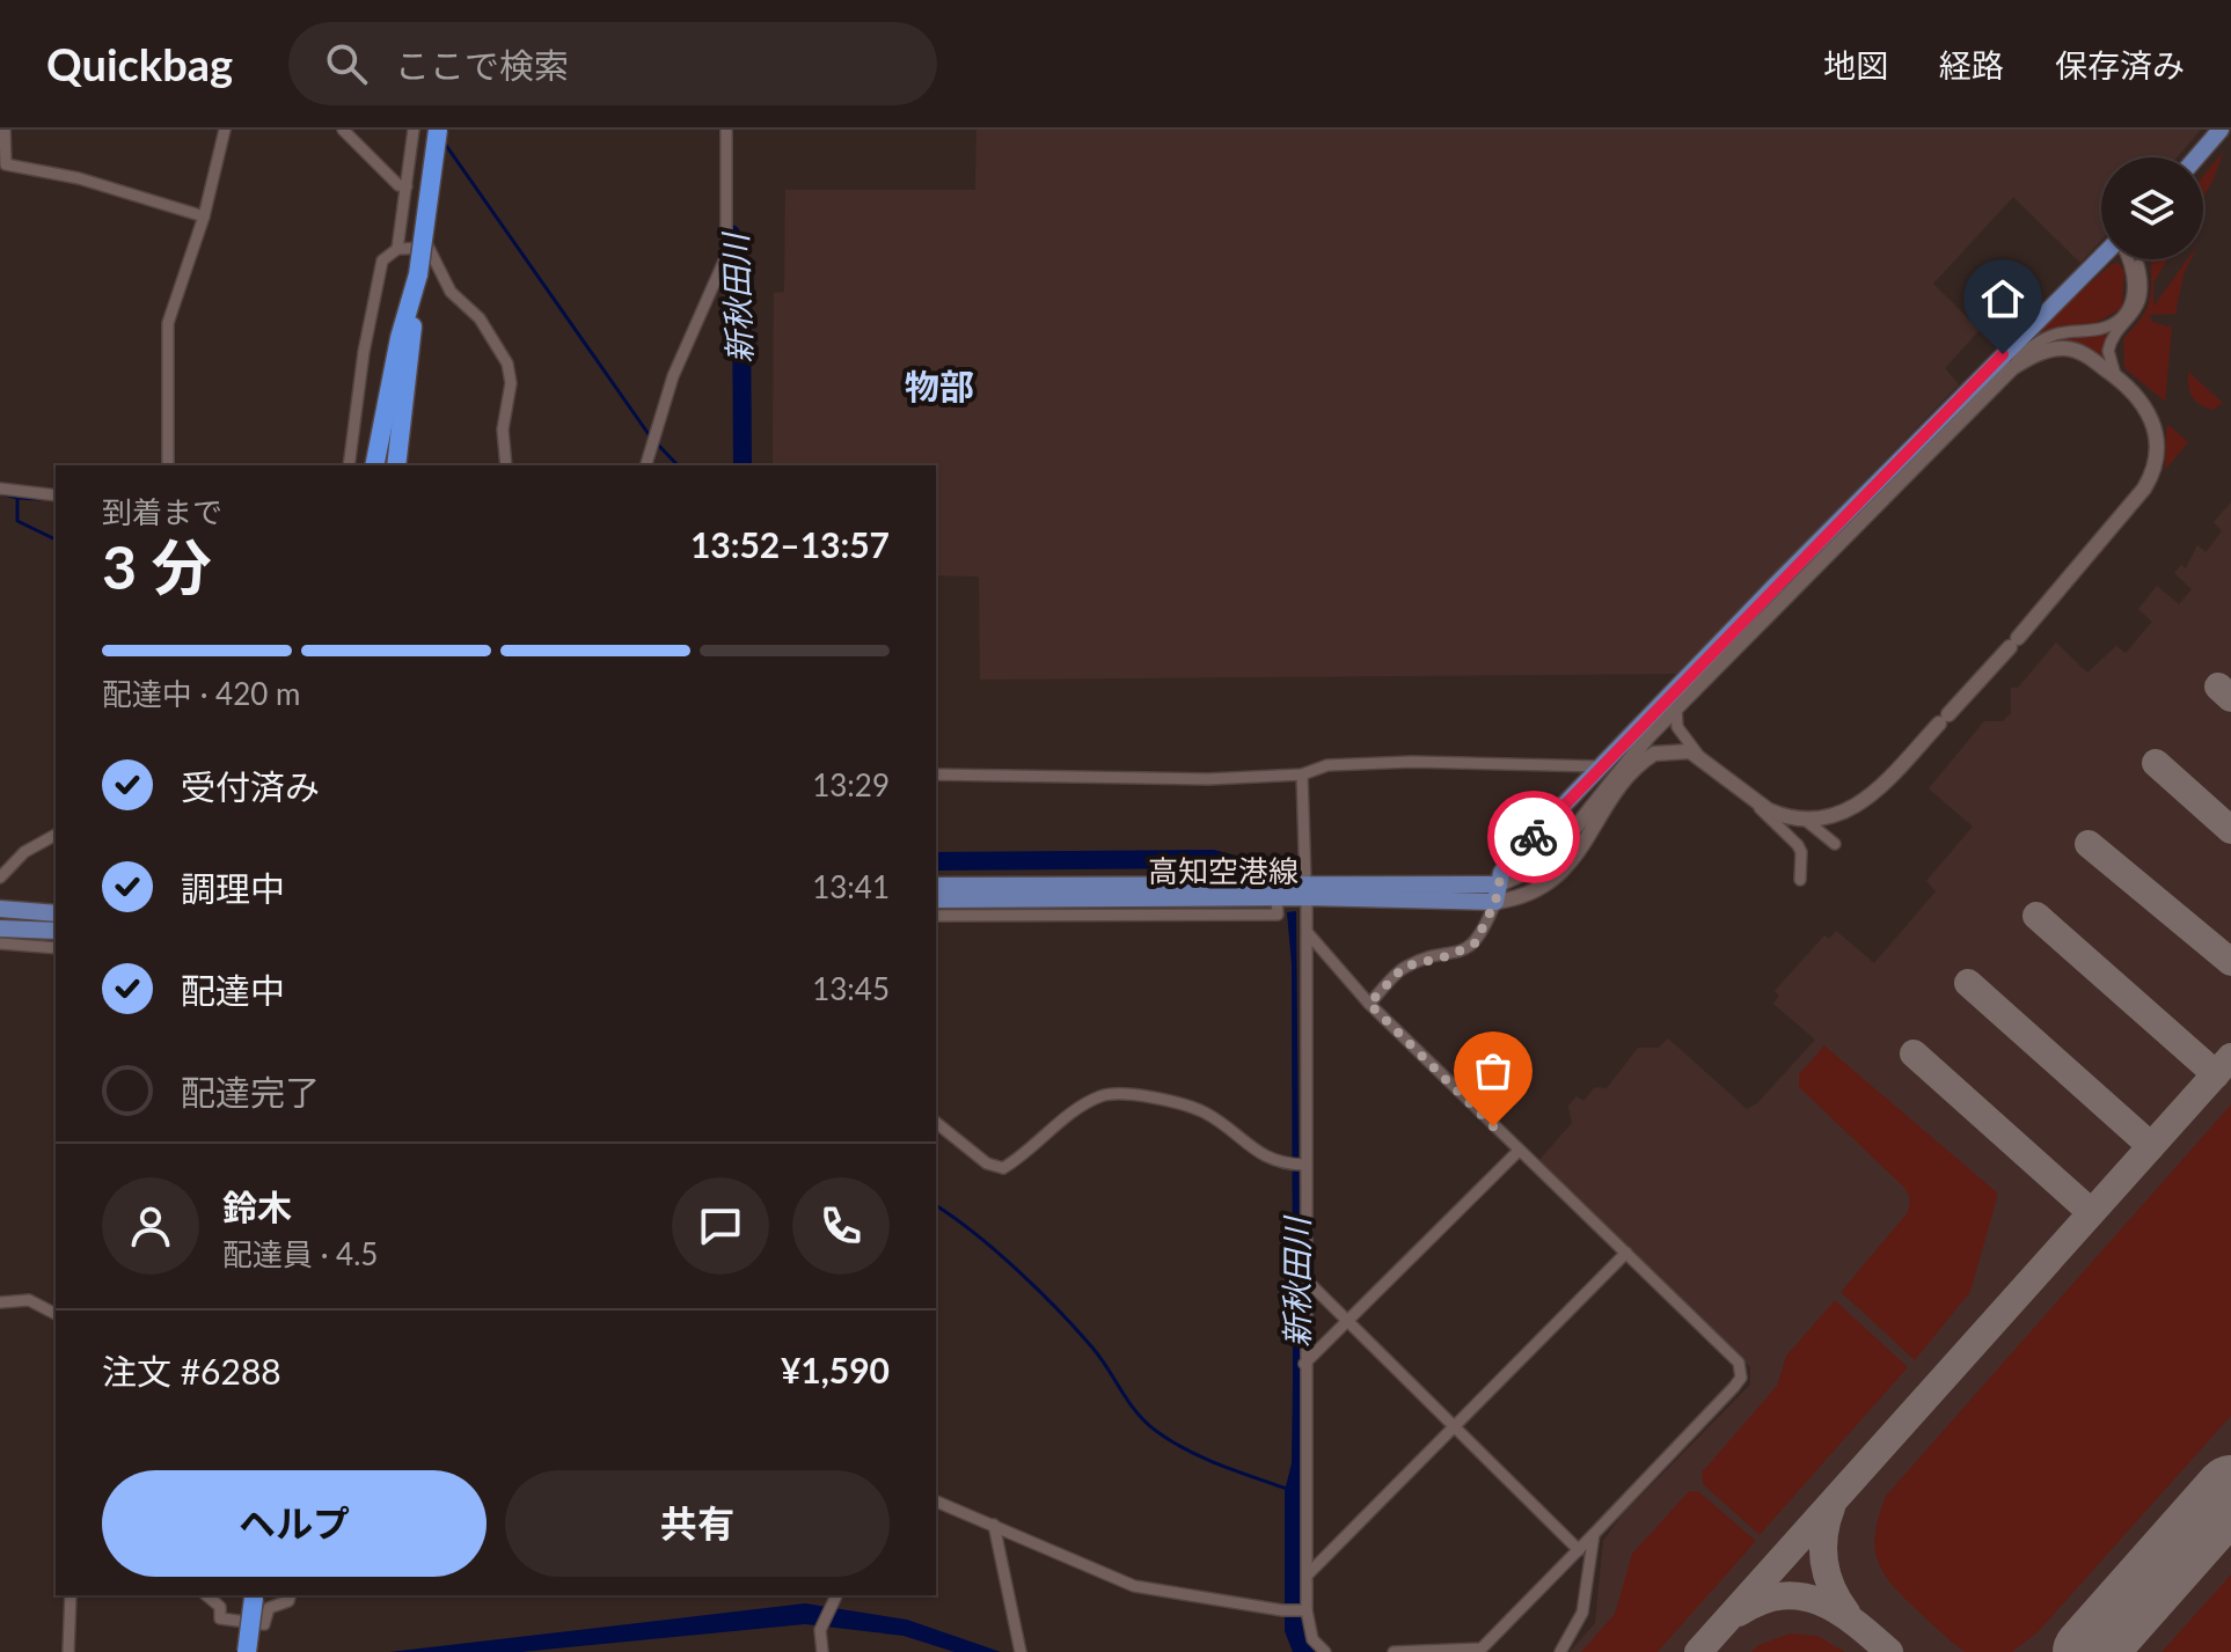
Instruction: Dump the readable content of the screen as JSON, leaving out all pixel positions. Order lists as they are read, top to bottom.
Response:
{
  "streets": {
    "main road": ["高知空港線"]
  },
  "districts": ["物部"],
  "water": ["新秋田川"],
  "page": {
    "header": "Quickbag",
    "search": "ここで検索",
    "nav": ["地図", "経路", "保存済み"],
    "heading": ["3 分", "到着まで", "13:52–13:57"],
    "panel": [
      "鈴木",
      "配達員 · 4.5",
      "注文 #6288",
      "¥1,590"
    ],
    "bar": "配達中 · 420 m",
    "list": [
      ["受付済み", "13:29"],
      ["調理中", "13:41"],
      ["配達中", "13:45"],
      "配達完了"
    ],
    "buttons": ["ヘルプ", "共有"]
  }
}
